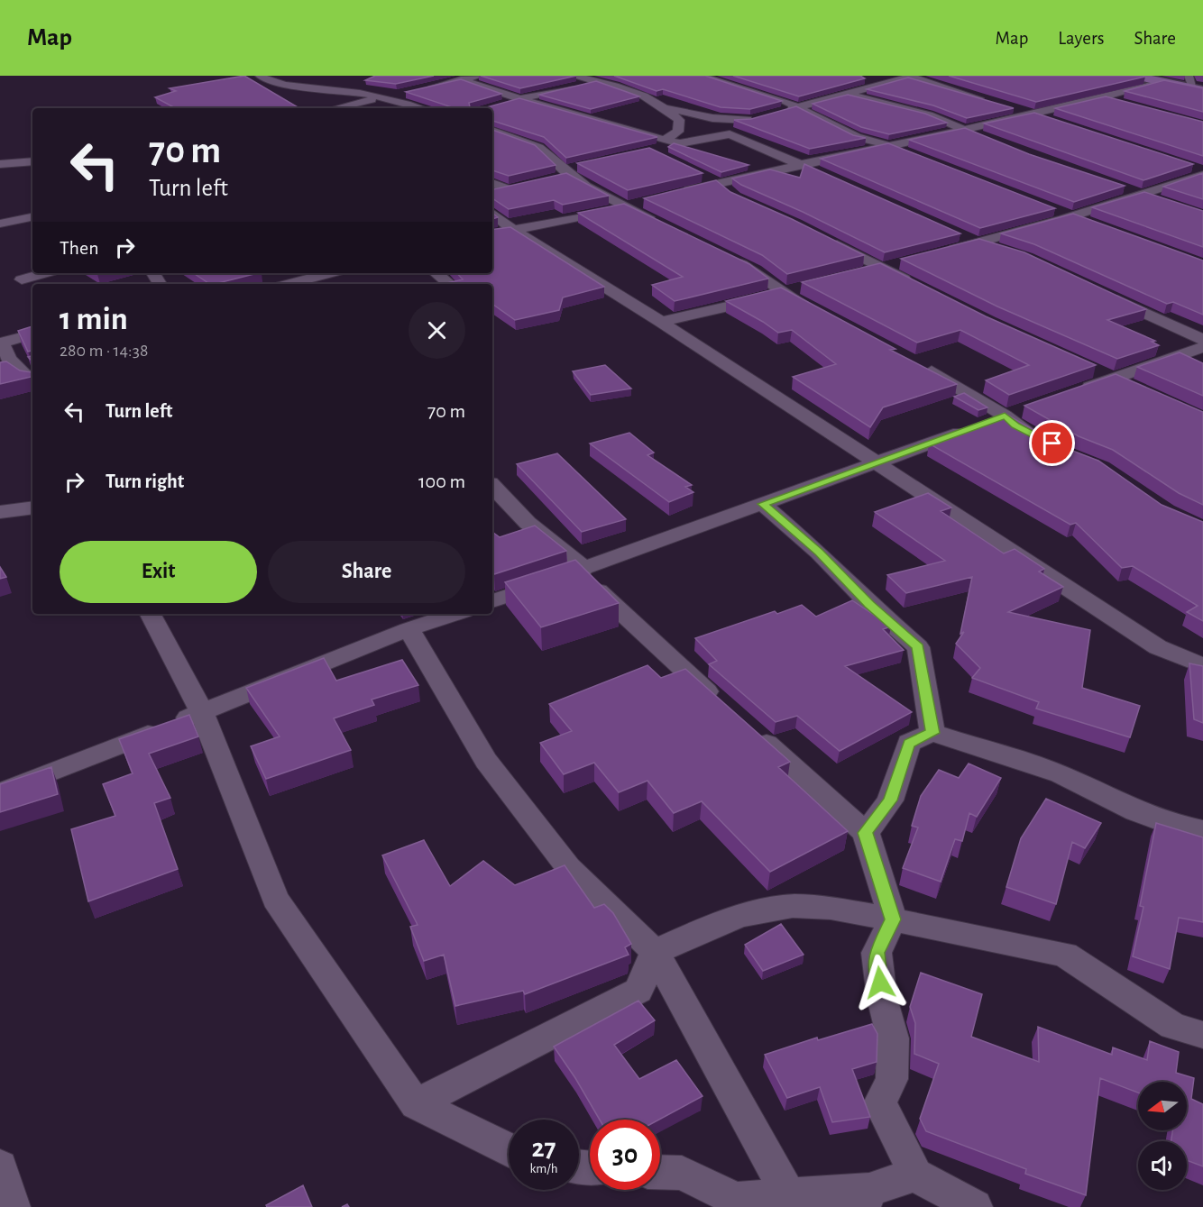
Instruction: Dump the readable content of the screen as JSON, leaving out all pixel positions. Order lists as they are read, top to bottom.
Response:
{
  "north": "left",
  "page": {
    "header": "Map",
    "nav": ["Map", "Layers", "Share"],
    "turn": ["70 m", "Turn left"],
    "then": "Then",
    "heading": ["1 min", "280 m · 14:38"],
    "list": [
      {
        "name": "Turn left",
        "value": "70 m"
      },
      {
        "name": "Turn right",
        "value": "100 m"
      }
    ],
    "buttons": ["Exit", "Share"],
    "speed": "27 km/h",
    "limit": "30"
  }
}
